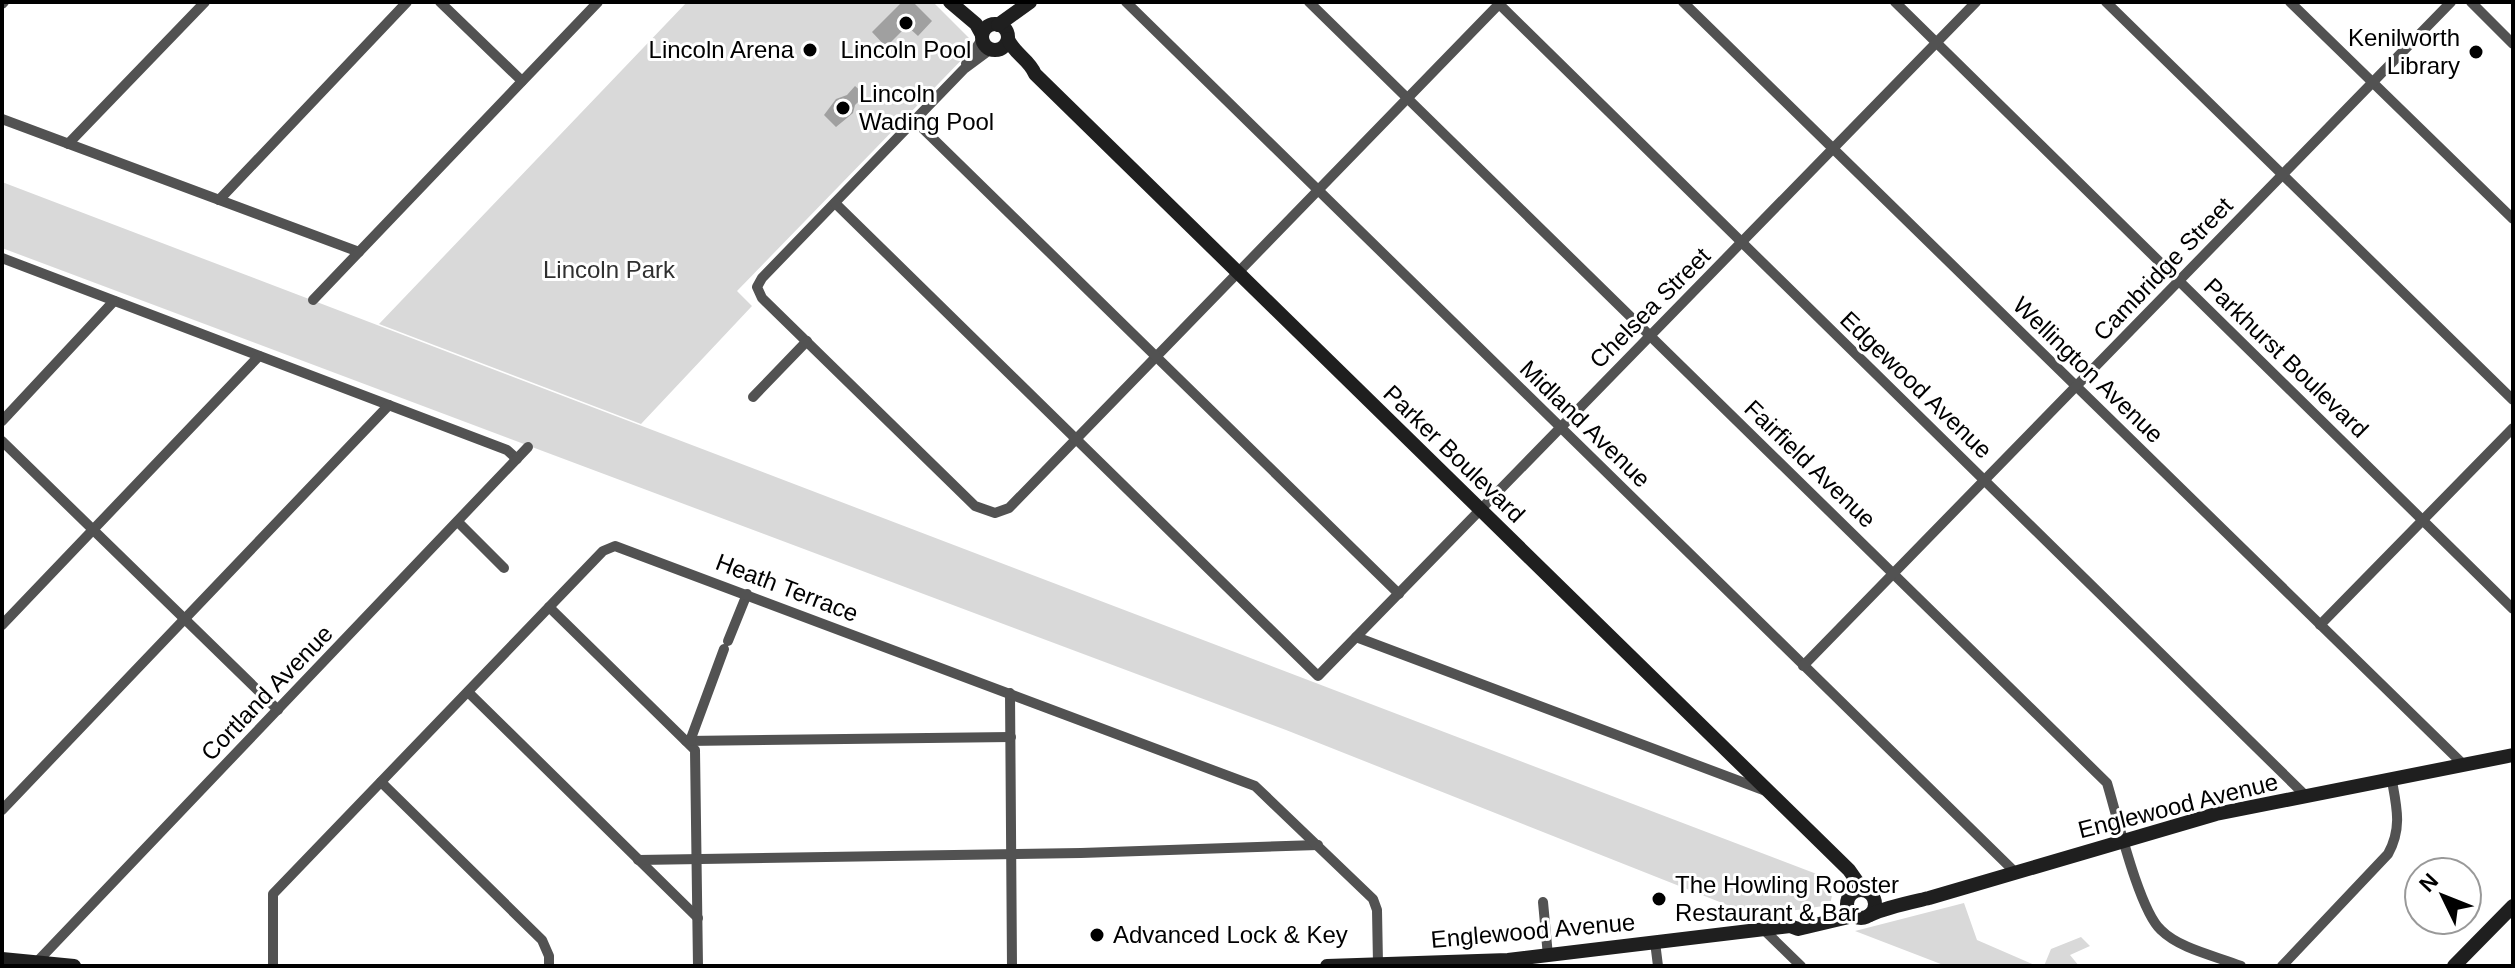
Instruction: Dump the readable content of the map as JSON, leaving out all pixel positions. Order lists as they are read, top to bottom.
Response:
{
  "streets": {
    "street": [
      "Cambridge Street",
      "Chelsea Street",
      "Parkhurst Boulevard",
      "Wellington Avenue",
      "Edgewood Avenue",
      "Midland Avenue",
      "Parker Boulevard",
      "Fairfield Avenue",
      "Heath Terrace",
      "Cortland Avenue",
      "Englewood Avenue"
    ]
  },
  "crossings": [
    ["Cambridge Street", "Parkhurst Boulevard"],
    ["Cambridge Street", "Wellington Avenue"],
    ["Cambridge Street", "Edgewood Avenue"],
    ["Cambridge Street", "Midland Avenue"],
    ["Cambridge Street", "Fairfield Avenue"],
    ["Chelsea Street", "Parkhurst Boulevard"],
    ["Chelsea Street", "Wellington Avenue"],
    ["Chelsea Street", "Edgewood Avenue"],
    ["Chelsea Street", "Midland Avenue"],
    ["Chelsea Street", "Parker Boulevard"],
    ["Chelsea Street", "Fairfield Avenue"],
    ["Wellington Avenue", "Englewood Avenue"],
    ["Edgewood Avenue", "Englewood Avenue"],
    ["Midland Avenue", "Englewood Avenue"],
    ["Parker Boulevard", "Englewood Avenue"],
    ["Fairfield Avenue", "Englewood Avenue"],
    ["Heath Terrace", "Englewood Avenue"]
  ],
  "parks": ["Lincoln Park"],
  "places": [
    "Lincoln Pool",
    "Lincoln Arena",
    "Kenilworth Library",
    "Lincoln Wading Pool",
    "The Howling Rooster Restaurant & Bar",
    "Advanced Lock & Key"
  ],
  "north": "top left"
}
